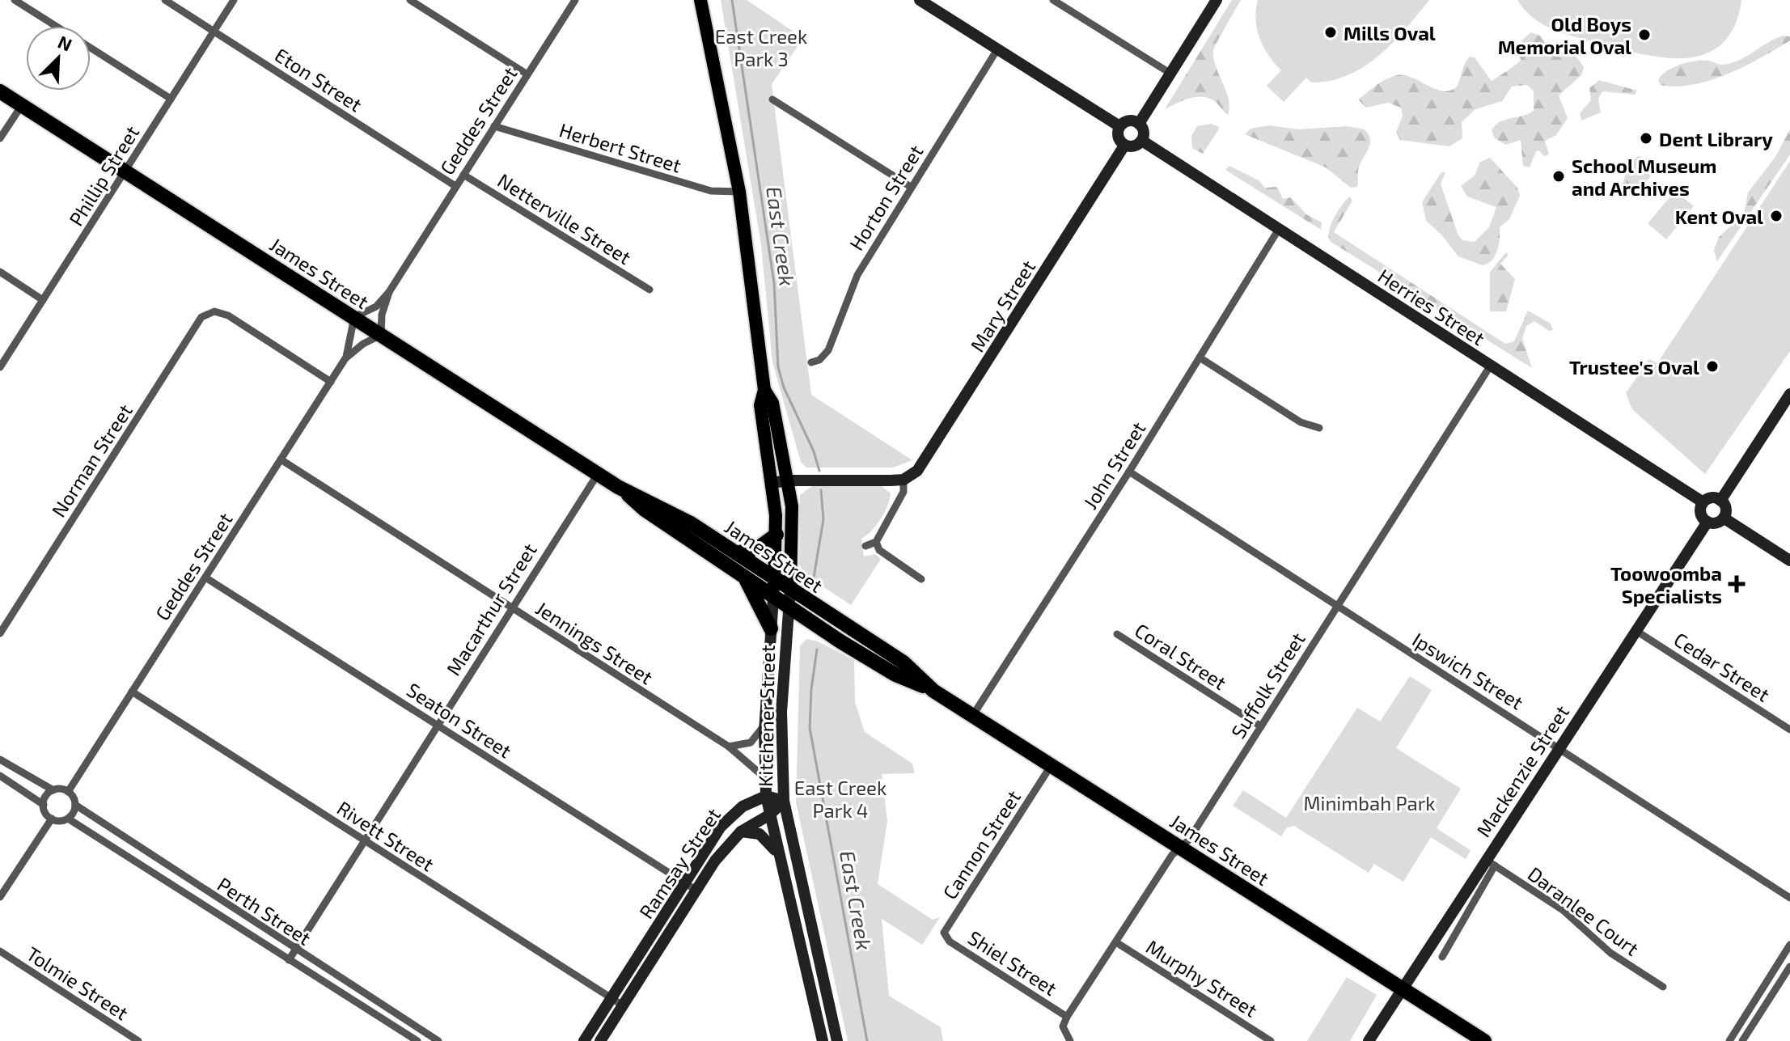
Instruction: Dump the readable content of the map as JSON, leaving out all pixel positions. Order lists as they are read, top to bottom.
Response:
{
  "streets": {
    "highway": ["James Street"],
    "main road": [
      "Mary Street",
      "Herries Street",
      "Kitchener Street",
      "Mackenzie Street",
      "Ramsay Street"
    ],
    "street": [
      "Eton Street",
      "Geddes Street",
      "Herbert Street",
      "Phillip Street",
      "Horton Street",
      "Netterville Street",
      "Norman Street",
      "John Street",
      "Macarthur Street",
      "Jennings Street",
      "Coral Street",
      "Cedar Street",
      "Ipswich Street",
      "Suffolk Street",
      "Seaton Street",
      "Rivett Street",
      "Cannon Street",
      "Perth Street",
      "Daranlee Court",
      "Shiel Street",
      "Murphy Street",
      "Tolmie Street"
    ]
  },
  "crossings": [
    ["Eton Street", "Geddes Street"],
    ["Eton Street", "Phillip Street"],
    ["Geddes Street", "Herbert Street"],
    ["Geddes Street", "Netterville Street"],
    ["Geddes Street", "James Street"],
    ["Geddes Street", "Norman Street"],
    ["Geddes Street", "Jennings Street"],
    ["Geddes Street", "Seaton Street"],
    ["Geddes Street", "Rivett Street"],
    ["Geddes Street", "Perth Street"],
    ["Herbert Street", "Kitchener Street"],
    ["Phillip Street", "James Street"],
    ["James Street", "John Street"],
    ["James Street", "Macarthur Street"],
    ["James Street", "Suffolk Street"],
    ["James Street", "Kitchener Street"],
    ["James Street", "Mackenzie Street"],
    ["James Street", "Cannon Street"],
    ["Mary Street", "Herries Street"],
    ["Herries Street", "John Street"],
    ["Herries Street", "Suffolk Street"],
    ["Herries Street", "Mackenzie Street"],
    ["John Street", "Ipswich Street"],
    ["Macarthur Street", "Jennings Street"],
    ["Macarthur Street", "Seaton Street"],
    ["Macarthur Street", "Rivett Street"],
    ["Macarthur Street", "Perth Street"],
    ["Jennings Street", "Kitchener Street"],
    ["Coral Street", "Suffolk Street"],
    ["Cedar Street", "Mackenzie Street"],
    ["Ipswich Street", "Suffolk Street"],
    ["Ipswich Street", "Mackenzie Street"],
    ["Suffolk Street", "Shiel Street"],
    ["Suffolk Street", "Murphy Street"],
    ["Kitchener Street", "Ramsay Street"],
    ["Seaton Street", "Ramsay Street"],
    ["Mackenzie Street", "Daranlee Court"],
    ["Rivett Street", "Ramsay Street"],
    ["Cannon Street", "Shiel Street"]
  ],
  "water": ["East Creek"],
  "parks": ["East Creek Park 3", "East Creek Park 4", "Minimbah Park"],
  "places": {
    "other": [
      "Mills Oval",
      "Old Boys Memorial Oval",
      "Dent Library",
      "School Museum and Archives",
      "Kent Oval",
      "Trustee's Oval"
    ],
    "health": ["Toowoomba Specialists"]
  },
  "north": "top right"
}
